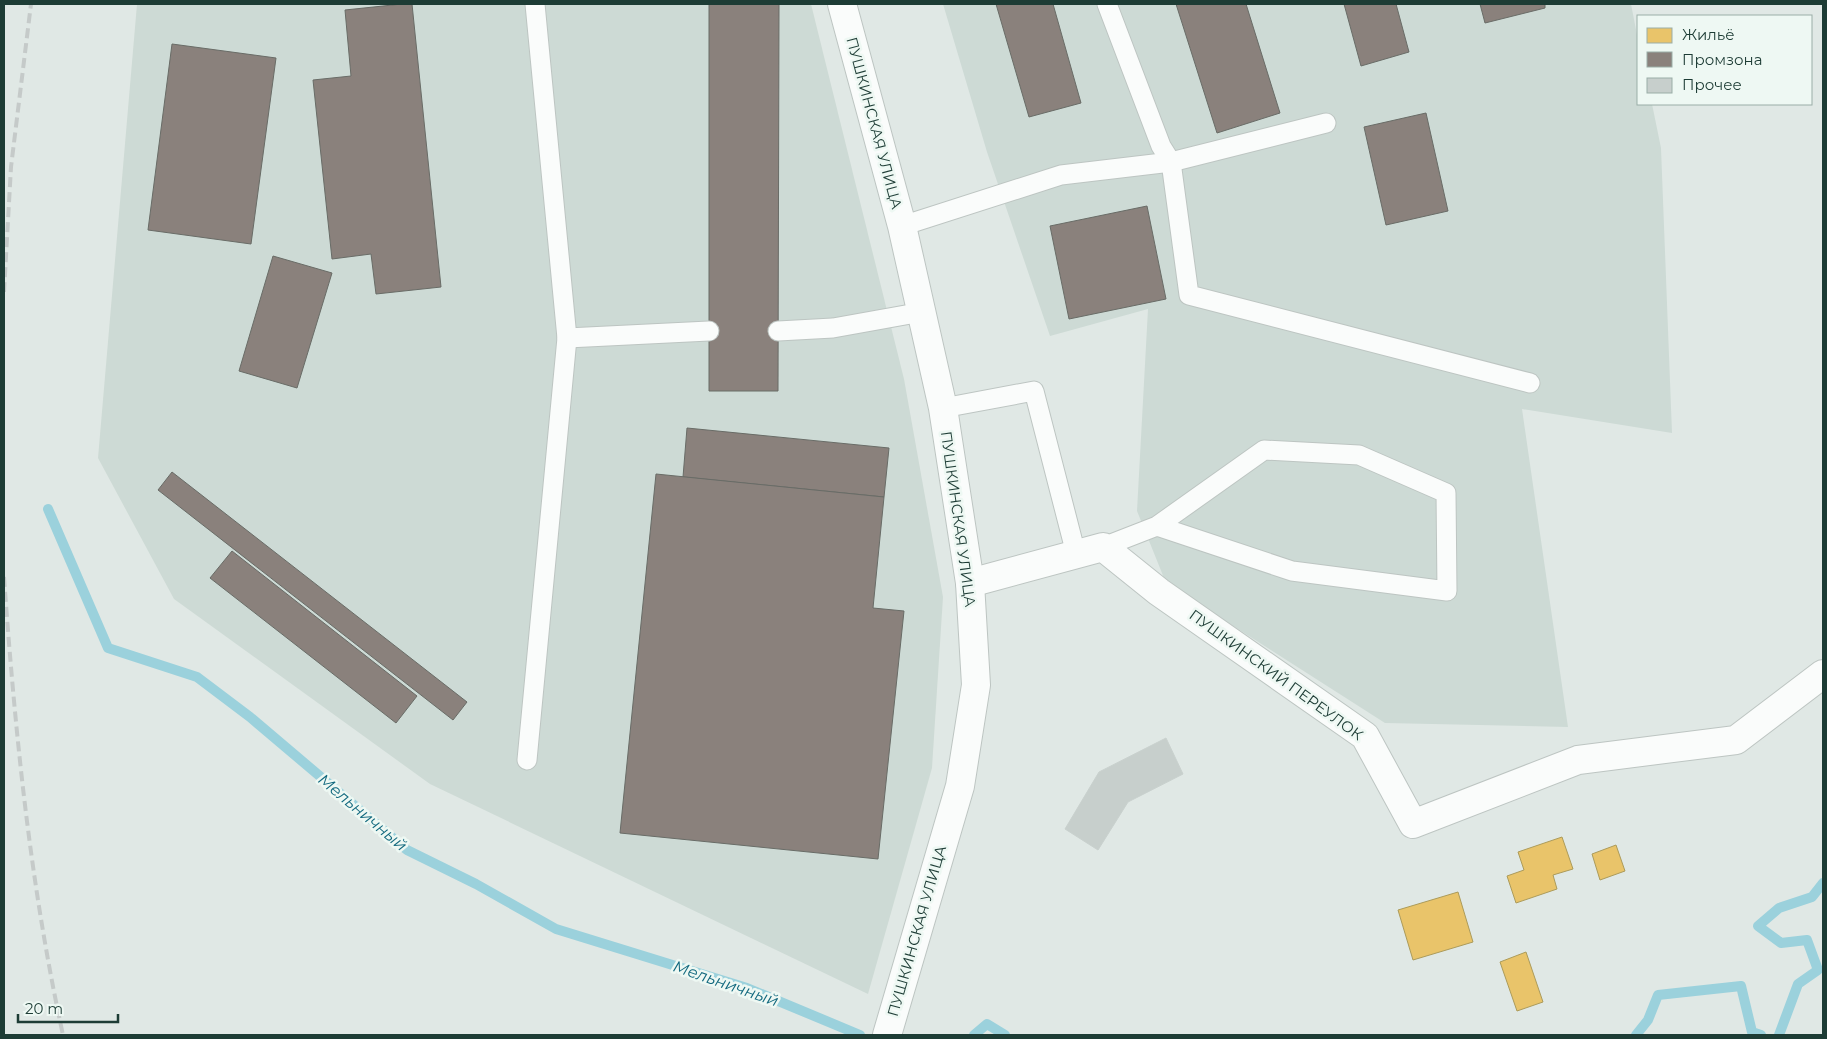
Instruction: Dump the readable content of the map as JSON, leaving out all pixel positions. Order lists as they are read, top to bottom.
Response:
{
  "streets": {
    "street": ["ПУШКИНСКАЯ УЛИЦА", "ПУШКИНСКИЙ ПЕРЕУЛОК"]
  },
  "water": ["Мельничный"],
  "legend": ["Жильё", "Промзона", "Прочее"],
  "scale_bar": "20 m"
}
